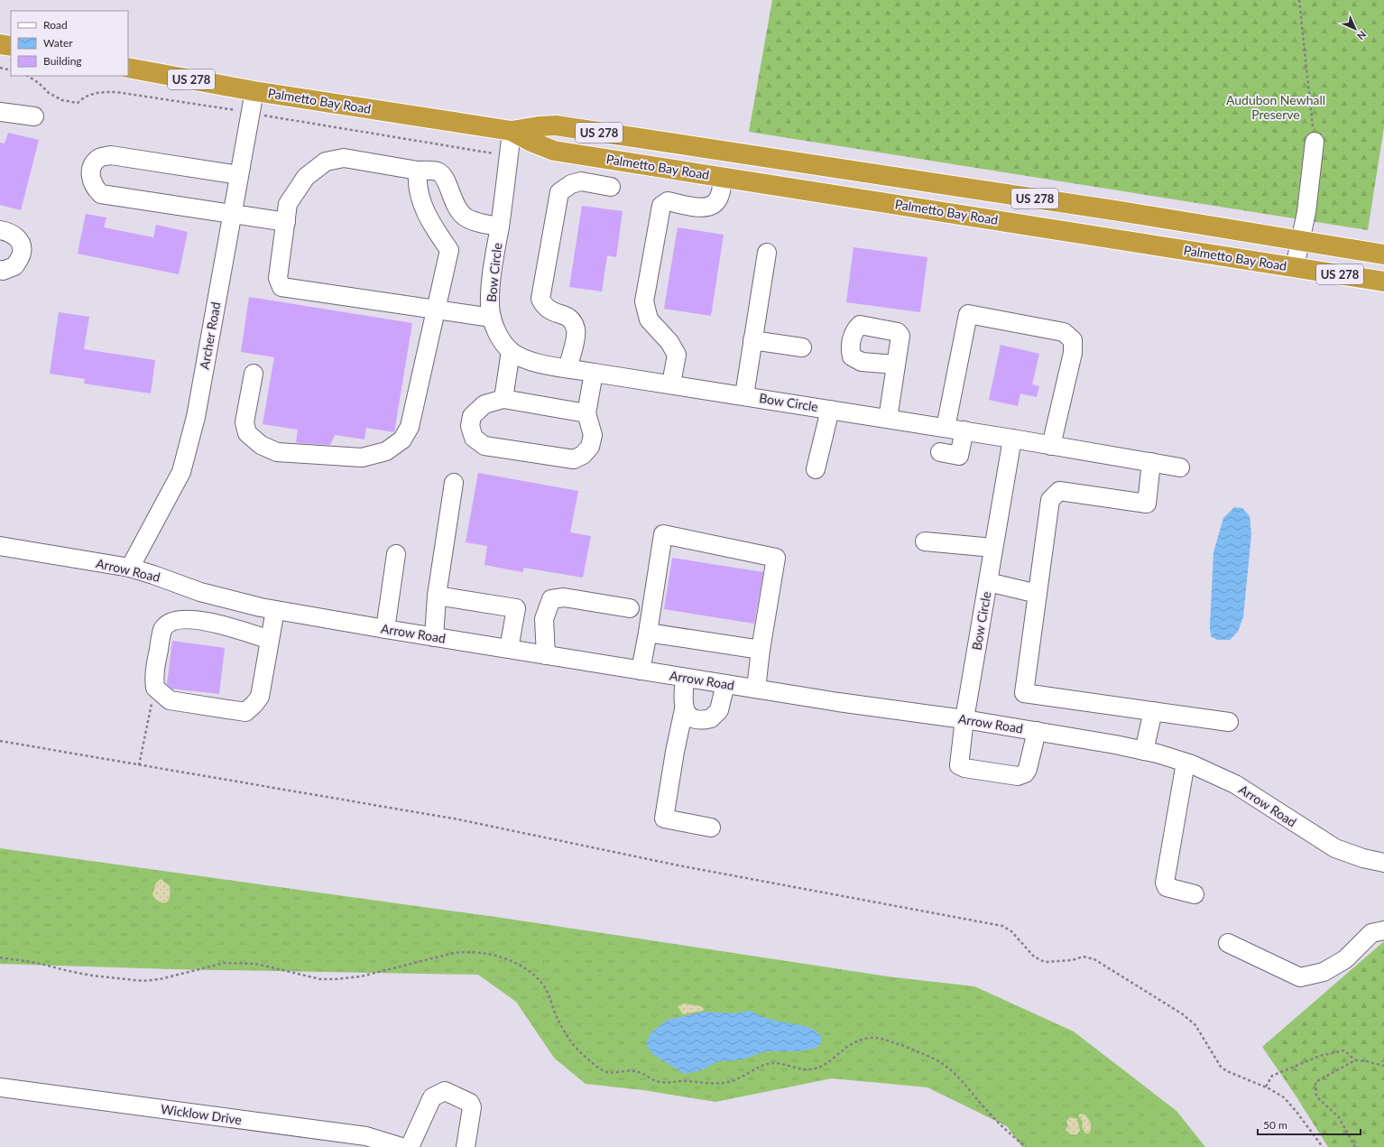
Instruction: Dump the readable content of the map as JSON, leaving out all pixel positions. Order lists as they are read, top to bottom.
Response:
{
  "streets": {
    "highway": ["US 278", "Palmetto Bay Road"],
    "street": [
      "Bow Circle",
      "Archer Road",
      "Arrow Road",
      "Wicklow Drive"
    ]
  },
  "crossings": [
    ["Palmetto Bay Road", "Bow Circle"],
    ["Palmetto Bay Road", "Archer Road"],
    ["Bow Circle", "Arrow Road"],
    ["Archer Road", "Arrow Road"]
  ],
  "parks": ["Audubon Newhall Preserve"],
  "legend": ["Road", "Water", "Building"],
  "scale_bar": "50 m",
  "north": "bottom right"
}
